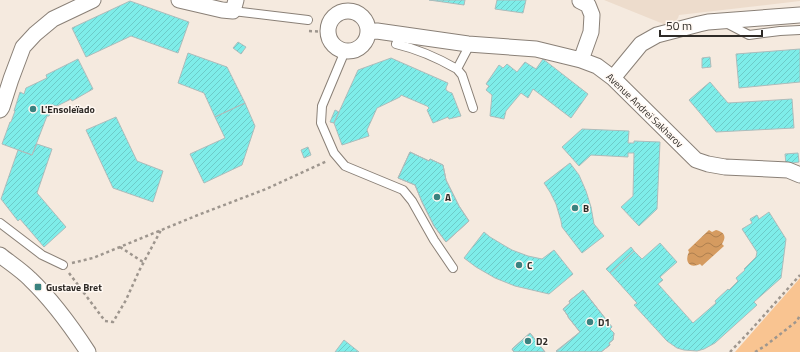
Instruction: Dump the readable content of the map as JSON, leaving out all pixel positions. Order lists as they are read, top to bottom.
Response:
{
  "streets": {
    "street": ["Avenue Andreï Sakharov"]
  },
  "places": {
    "other": [
      "L'Ensoleïado",
      "A",
      "B",
      "C",
      "D1",
      "D2"
    ],
    "transit": ["Gustave Bret"]
  },
  "scale_bar": "50 m"
}
